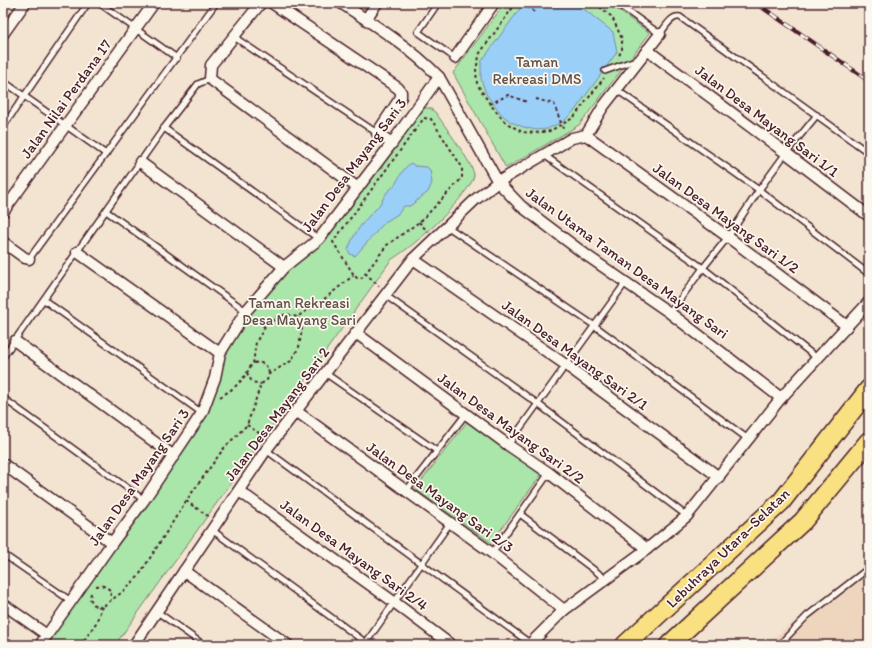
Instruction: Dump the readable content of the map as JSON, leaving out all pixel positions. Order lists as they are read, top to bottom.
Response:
{
  "streets": {
    "highway": ["Lebuhraya Utara–Selatan"],
    "street": [
      "Jalan Nilai Perdana 17",
      "Jalan Desa Mayang Sari 1/1",
      "Jalan Desa Mayang Sari 3",
      "Jalan Desa Mayang Sari 1/2",
      "Jalan Utama Taman Desa Mayang Sari",
      "Jalan Desa Mayang Sari 2/1",
      "Jalan Desa Mayang Sari 2",
      "Jalan Desa Mayang Sari 2/2",
      "Jalan Desa Mayang Sari 2/3",
      "Jalan Desa Mayang Sari 2/4"
    ]
  },
  "crossings": [
    ["Jalan Desa Mayang Sari 3", "Jalan Utama Taman Desa Mayang Sari"],
    ["Jalan Desa Mayang Sari 1/2", "Jalan Desa Mayang Sari 2"],
    ["Jalan Utama Taman Desa Mayang Sari", "Jalan Desa Mayang Sari 2"],
    ["Jalan Desa Mayang Sari 2/1", "Jalan Desa Mayang Sari 2"],
    ["Jalan Desa Mayang Sari 2", "Jalan Desa Mayang Sari 2/2"],
    ["Jalan Desa Mayang Sari 2", "Jalan Desa Mayang Sari 2/3"],
    ["Jalan Desa Mayang Sari 2", "Jalan Desa Mayang Sari 2/4"]
  ],
  "parks": ["Taman Rekreasi DMS", "Taman Rekreasi Desa Mayang Sari"]
}
